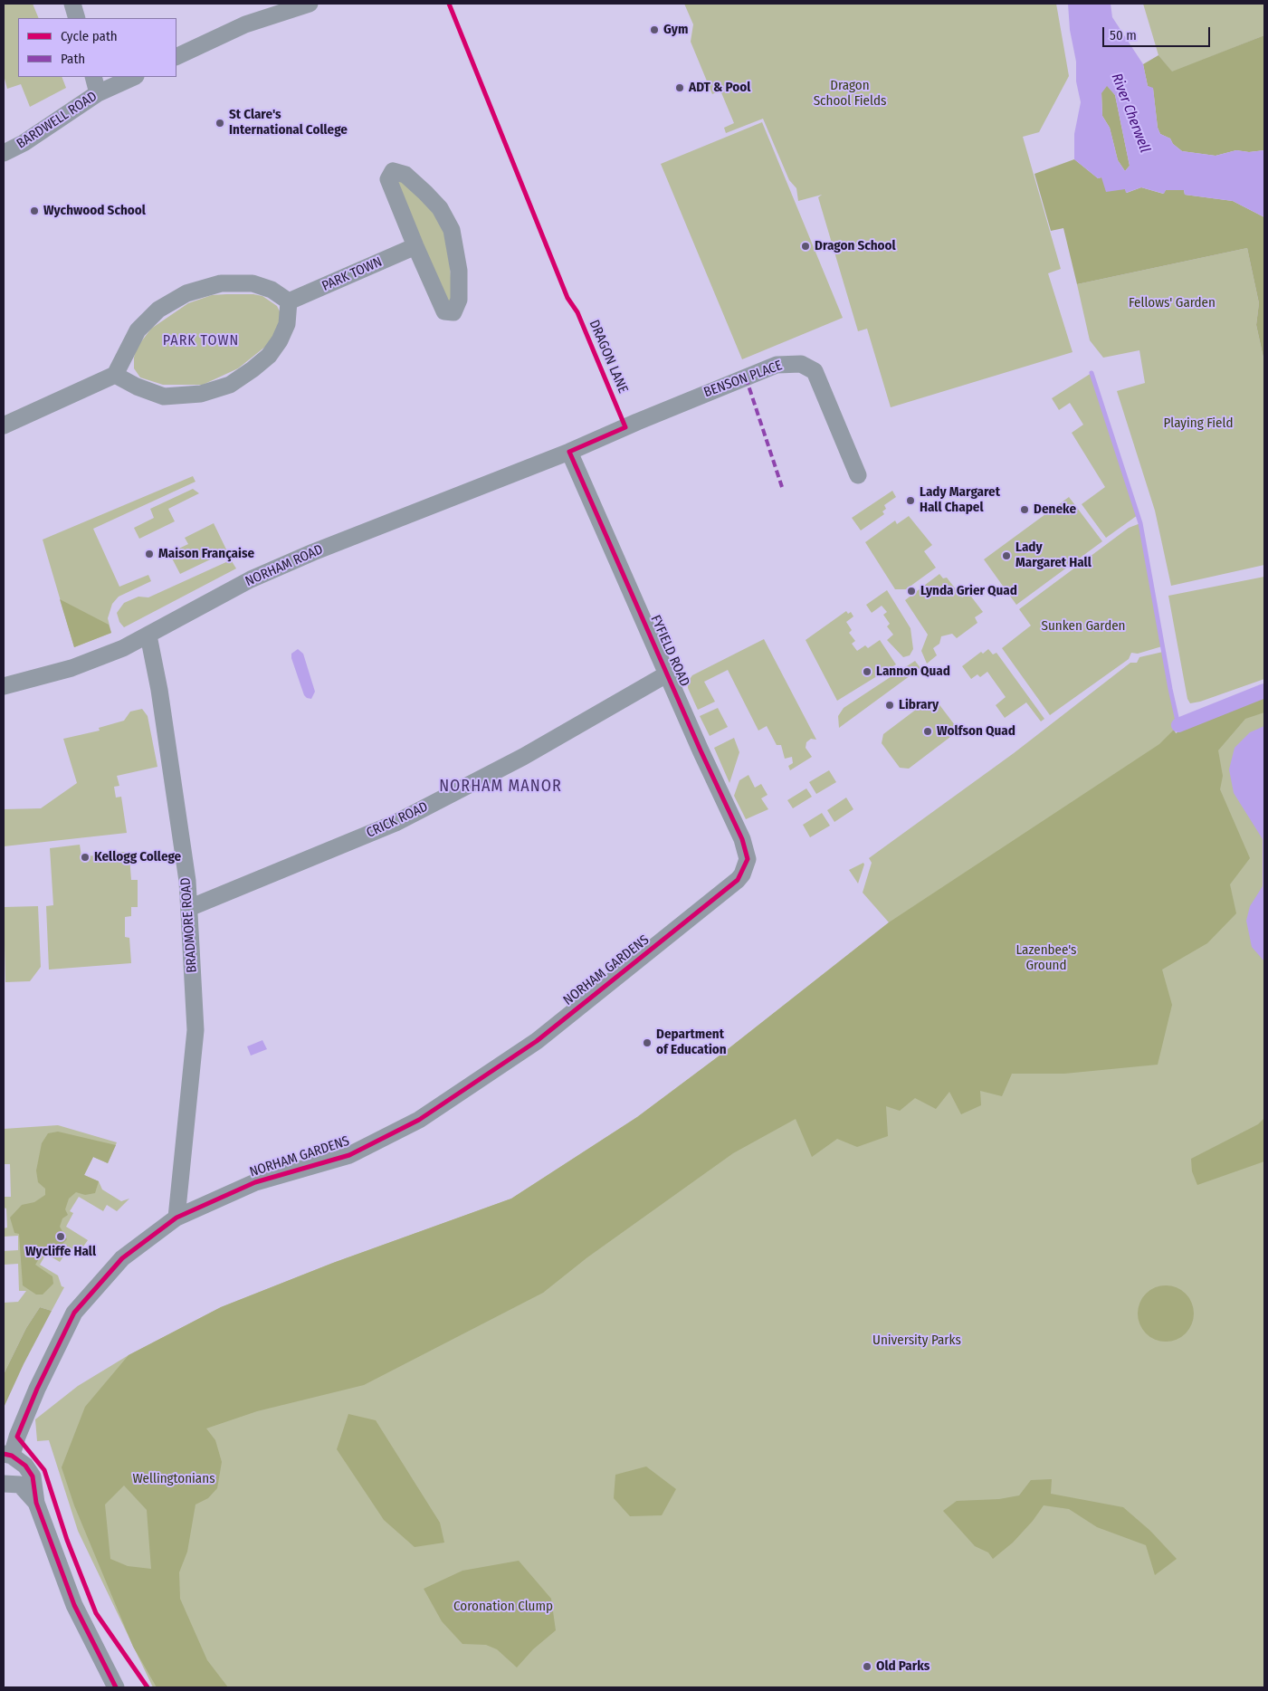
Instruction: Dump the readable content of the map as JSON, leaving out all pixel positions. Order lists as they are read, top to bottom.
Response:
{
  "streets": {
    "street": [
      "BARDWELL ROAD",
      "PARK TOWN",
      "BENSON PLACE",
      "NORHAM ROAD",
      "FYFIELD ROAD",
      "CRICK ROAD",
      "BRADMORE ROAD",
      "NORHAM GARDENS"
    ],
    "cycle path": ["DRAGON LANE"]
  },
  "crossings": [
    ["BENSON PLACE", "NORHAM ROAD"],
    ["BENSON PLACE", "FYFIELD ROAD"],
    ["NORHAM ROAD", "FYFIELD ROAD"],
    ["NORHAM ROAD", "BRADMORE ROAD"],
    ["FYFIELD ROAD", "CRICK ROAD"],
    ["FYFIELD ROAD", "NORHAM GARDENS"],
    ["CRICK ROAD", "BRADMORE ROAD"],
    ["BRADMORE ROAD", "NORHAM GARDENS"]
  ],
  "districts": ["PARK TOWN", "NORHAM MANOR"],
  "water": ["River Cherwell"],
  "parks": [
    "Dragon School Fields",
    "Fellows' Garden",
    "Playing Field",
    "Sunken Garden",
    "Lazenbee's Ground",
    "University Parks",
    "Wellingtonians",
    "Coronation Clump"
  ],
  "places": [
    "Gym",
    "ADT & Pool",
    "St Clare's International College",
    "Wychwood School",
    "Dragon School",
    "Lady Margaret Hall Chapel",
    "Deneke",
    "Maison Française",
    "Lady Margaret Hall",
    "Lynda Grier Quad",
    "Lannon Quad",
    "Library",
    "Wolfson Quad",
    "Kellogg College",
    "Department of Education",
    "Wycliffe Hall",
    "Old Parks"
  ],
  "legend": ["Cycle path", "Path"],
  "scale_bar": "50 m"
}
